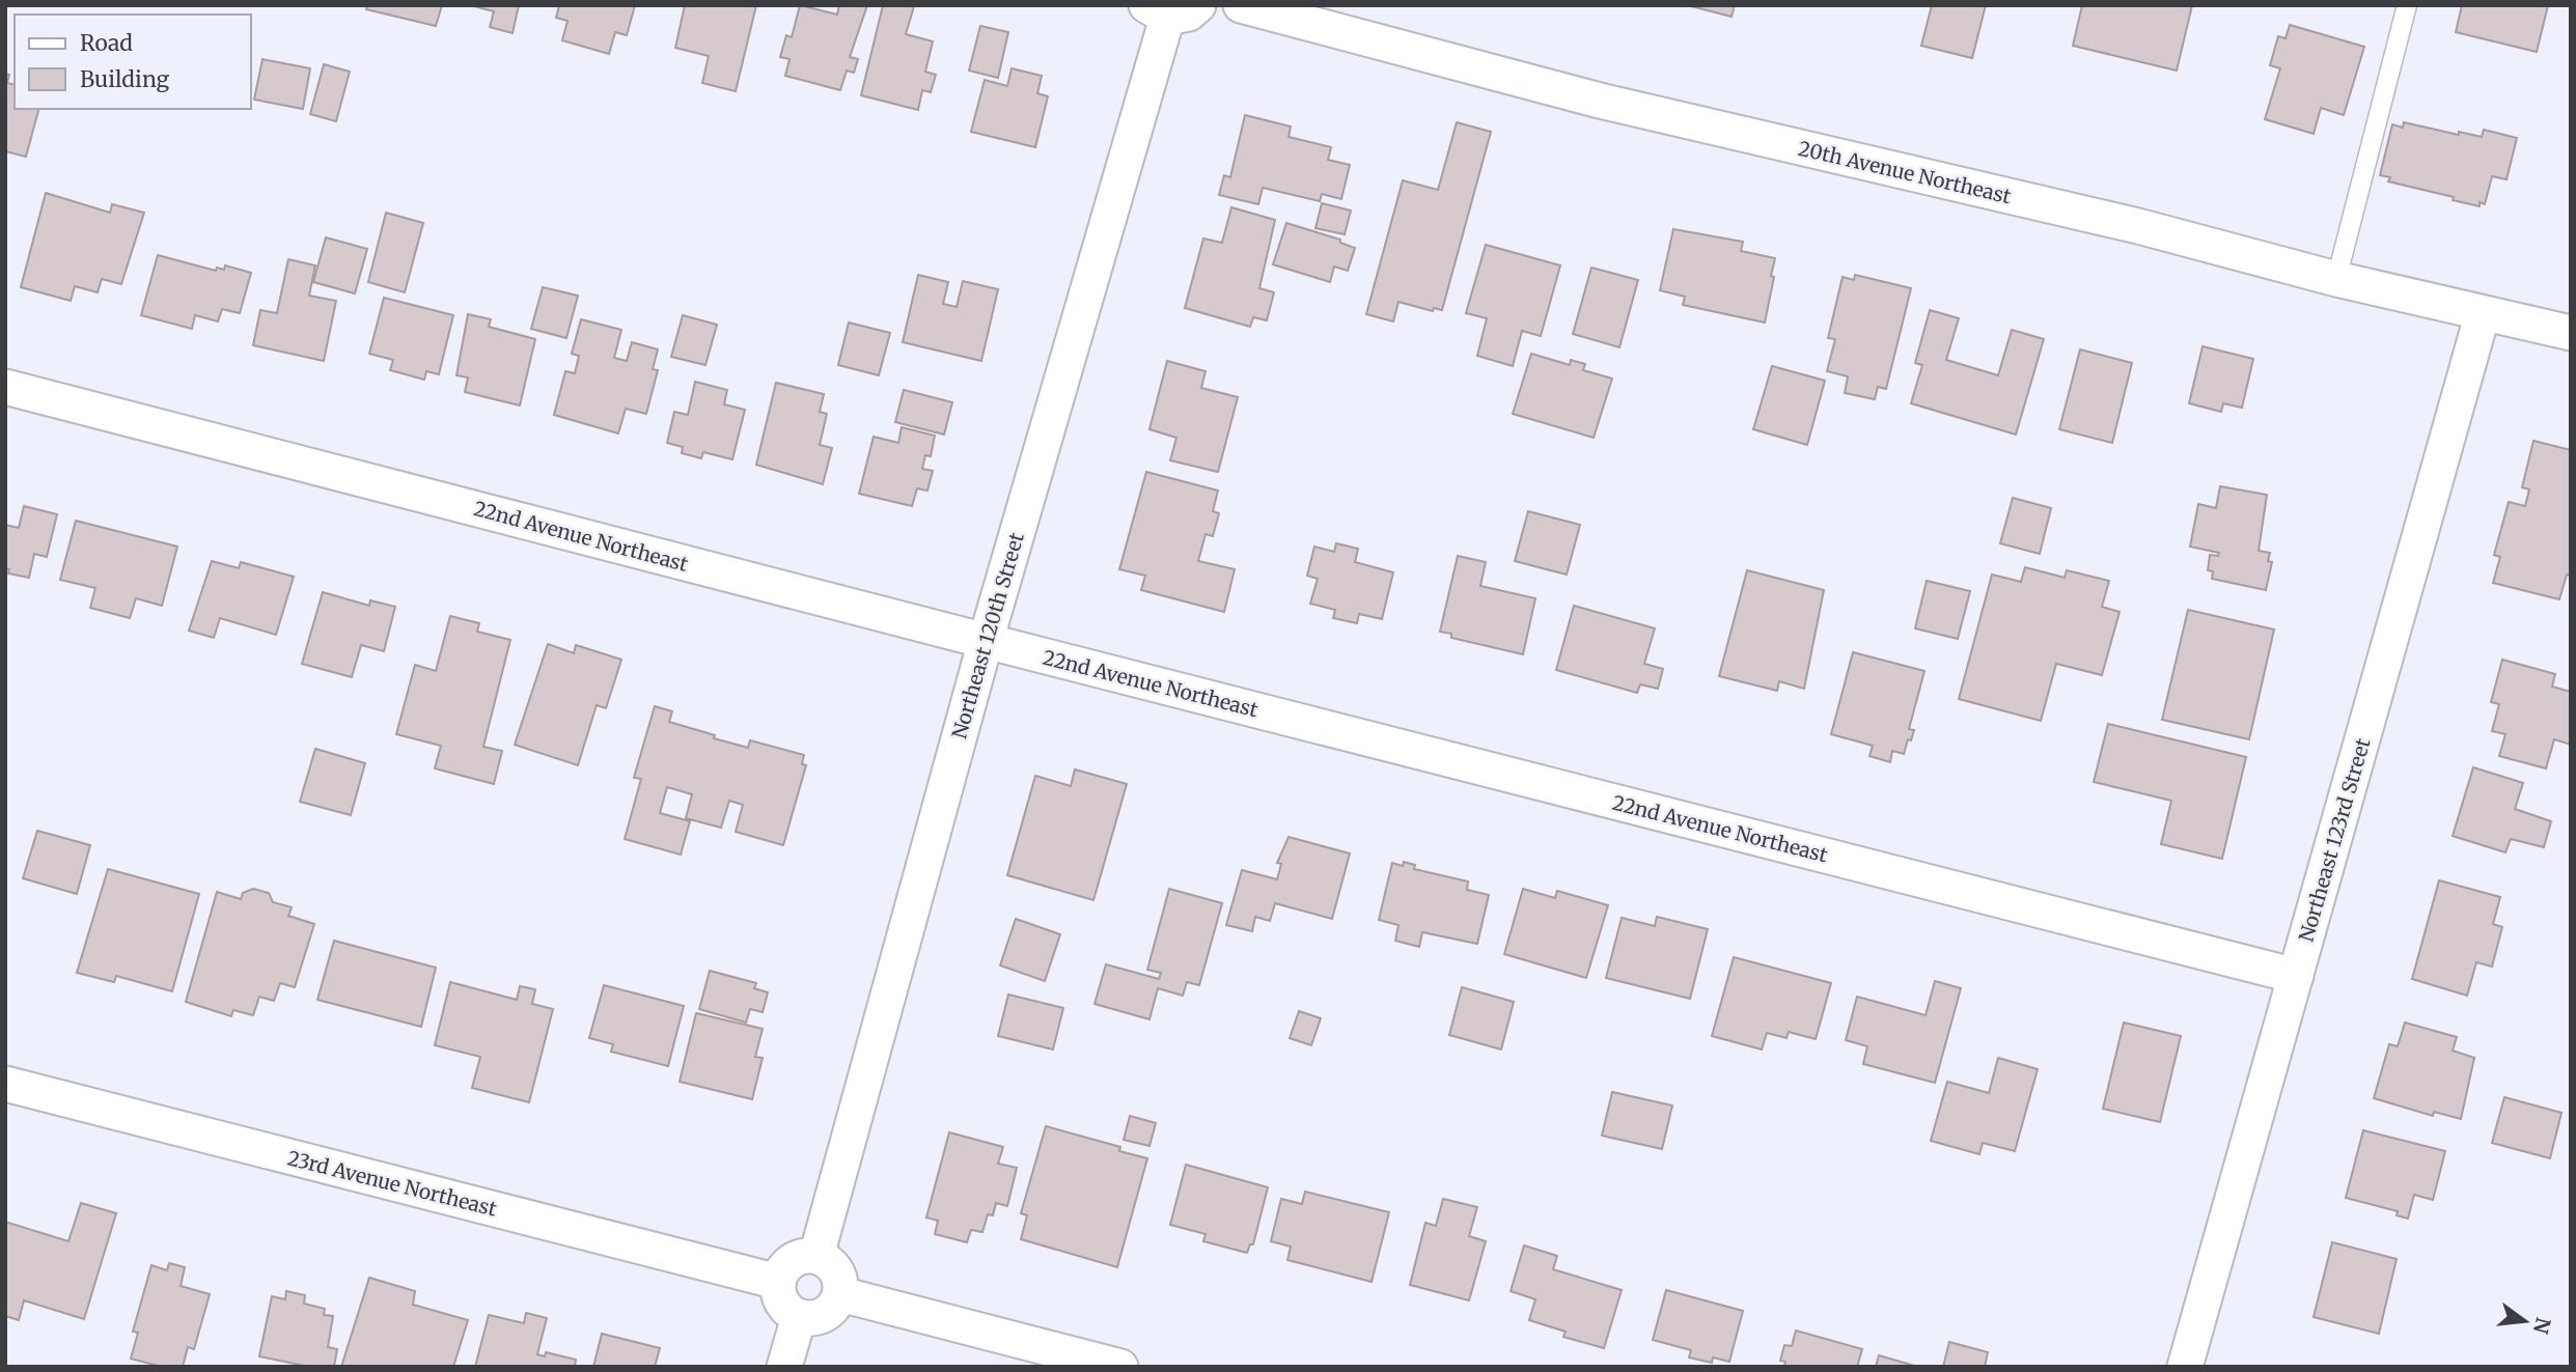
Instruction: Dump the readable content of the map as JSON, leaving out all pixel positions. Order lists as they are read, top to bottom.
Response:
{
  "streets": {
    "street": [
      "20th Avenue Northeast",
      "22nd Avenue Northeast",
      "Northeast 120th Street",
      "Northeast 123rd Street",
      "23rd Avenue Northeast"
    ]
  },
  "crossings": [
    ["20th Avenue Northeast", "Northeast 123rd Street"],
    ["22nd Avenue Northeast", "Northeast 120th Street"],
    ["22nd Avenue Northeast", "Northeast 123rd Street"],
    ["Northeast 120th Street", "23rd Avenue Northeast"]
  ],
  "legend": ["Road", "Building"],
  "north": "right"
}
